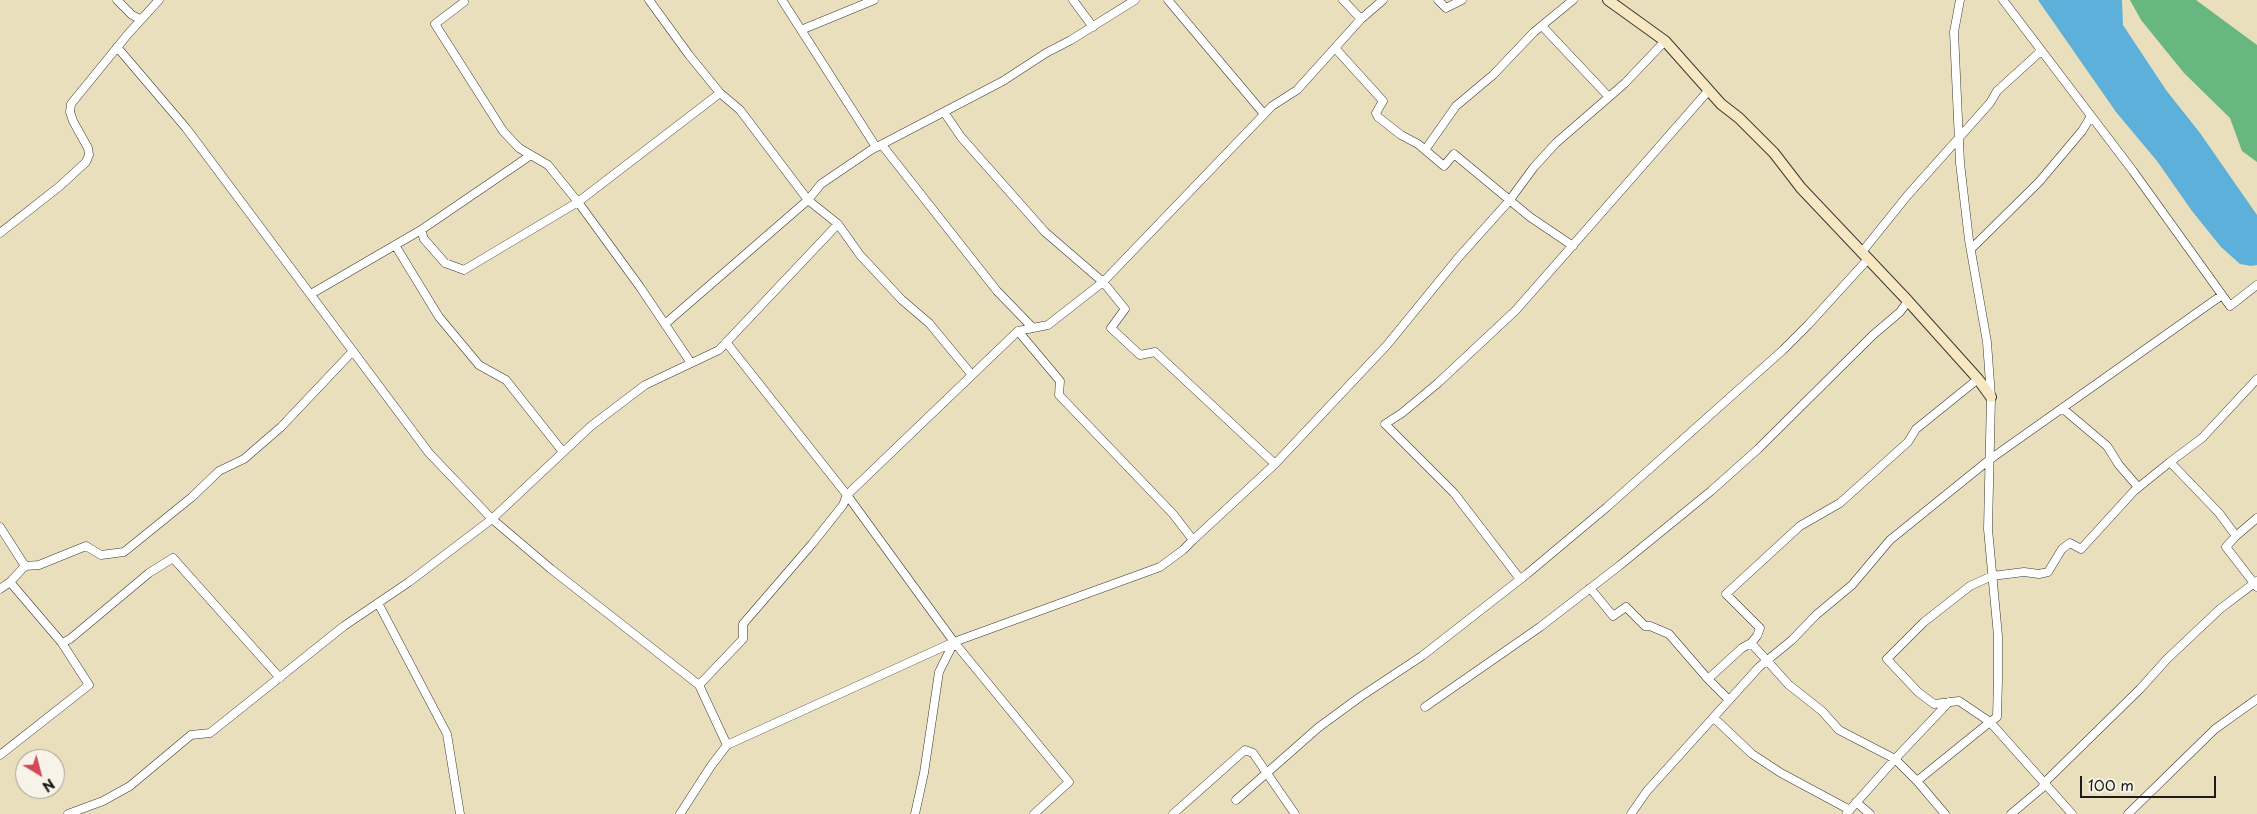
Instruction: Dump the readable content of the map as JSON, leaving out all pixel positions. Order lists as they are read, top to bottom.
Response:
{
  "scale_bar": "100 m",
  "north": "bottom right"
}
